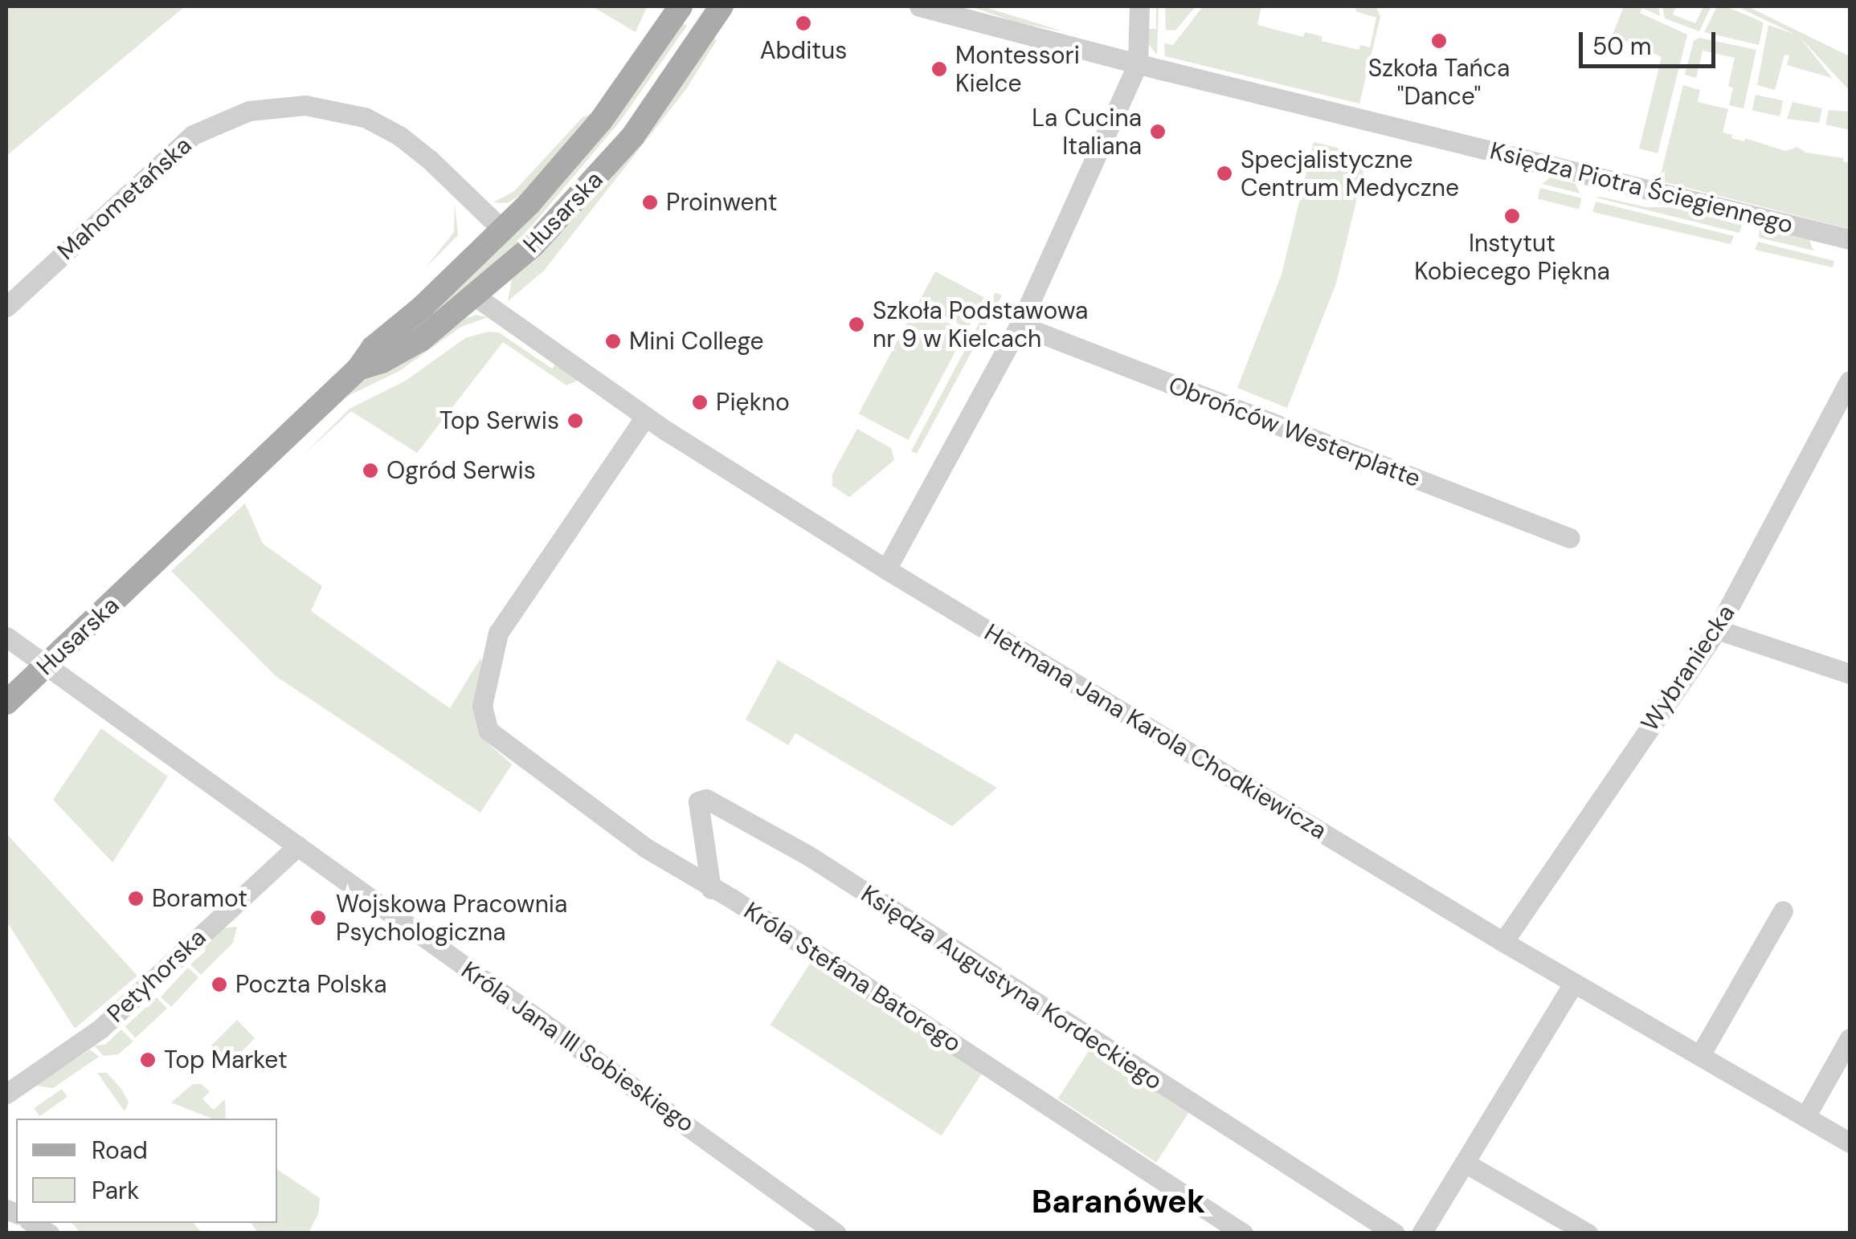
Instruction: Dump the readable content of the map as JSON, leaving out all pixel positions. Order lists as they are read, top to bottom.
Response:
{
  "streets": {
    "main road": ["Husarska"],
    "street": [
      "Księdza Piotra Ściegiennego",
      "Mahometańska",
      "Obrońców Westerplatte",
      "Wybraniecka",
      "Hetmana Jana Karola Chodkiewicza",
      "Petyhorska",
      "Króla Stefana Batorego",
      "Księdza Augustyna Kordeckiego",
      "Króla Jana III Sobieskiego"
    ]
  },
  "crossings": [
    ["Mahometańska", "Husarska"],
    ["Husarska", "Hetmana Jana Karola Chodkiewicza"],
    ["Husarska", "Króla Jana III Sobieskiego"],
    ["Wybraniecka", "Hetmana Jana Karola Chodkiewicza"],
    ["Hetmana Jana Karola Chodkiewicza", "Króla Stefana Batorego"],
    ["Petyhorska", "Króla Jana III Sobieskiego"],
    ["Króla Stefana Batorego", "Księdza Augustyna Kordeckiego"]
  ],
  "districts": ["Baranówek"],
  "places": [
    "Abditus",
    "Szkoła Tańca \"Dance\"",
    "Montessori Kielce",
    "La Cucina Italiana",
    "Specjalistyczne Centrum Medyczne",
    "Proinwent",
    "Instytut Kobiecego Piękna",
    "Szkoła Podstawowa nr 9 w Kielcach",
    "Mini College",
    "Piękno",
    "Top Serwis",
    "Ogród Serwis",
    "Boramot",
    "Wojskowa Pracownia Psychologiczna",
    "Poczta Polska",
    "Top Market"
  ],
  "legend": ["Road", "Park"],
  "scale_bar": "50 m"
}
